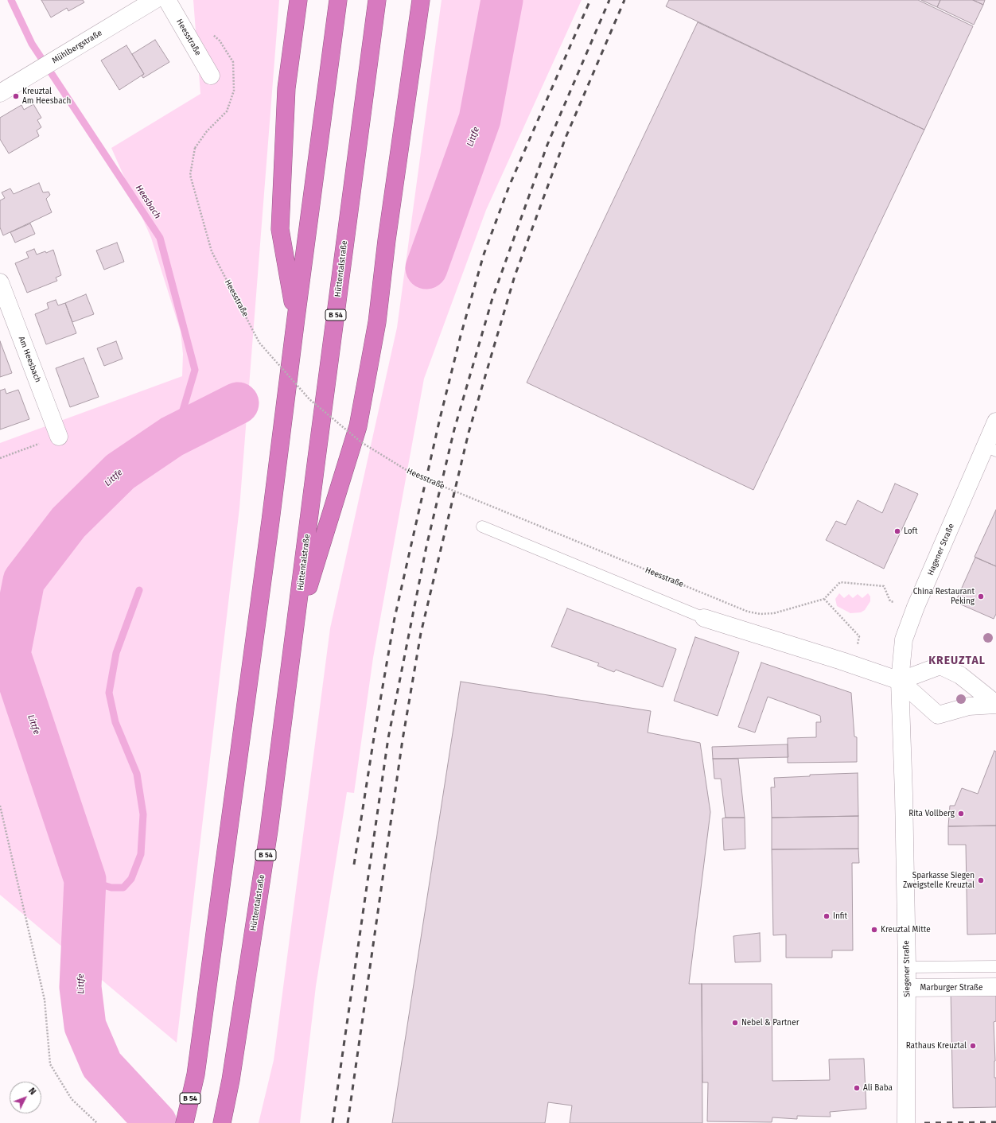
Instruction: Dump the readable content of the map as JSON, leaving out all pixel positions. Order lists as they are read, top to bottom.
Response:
{
  "streets": {
    "highway": ["Hüttentalstraße", "B 54"],
    "street": [
      "Heesstraße",
      "Mühlbergstraße",
      "Am Heesbach",
      "Hagener Straße",
      "Siegener Straße",
      "Marburger Straße"
    ]
  },
  "crossings": [
    ["Hagener Straße", "Siegener Straße"],
    ["Siegener Straße", "Marburger Straße"]
  ],
  "districts": ["KREUZTAL"],
  "water": ["Littfe", "Heesbach"],
  "places": [
    "Kreuztal Am Heesbach",
    "Loft",
    "China Restaurant Peking",
    "Rita Vollberg",
    "Sparkasse Siegen Zweigstelle Kreuztal",
    "Infit",
    "Kreuztal Mitte",
    "Nebel & Partner",
    "Rathaus Kreuztal",
    "Ali Baba"
  ],
  "north": "top right"
}
